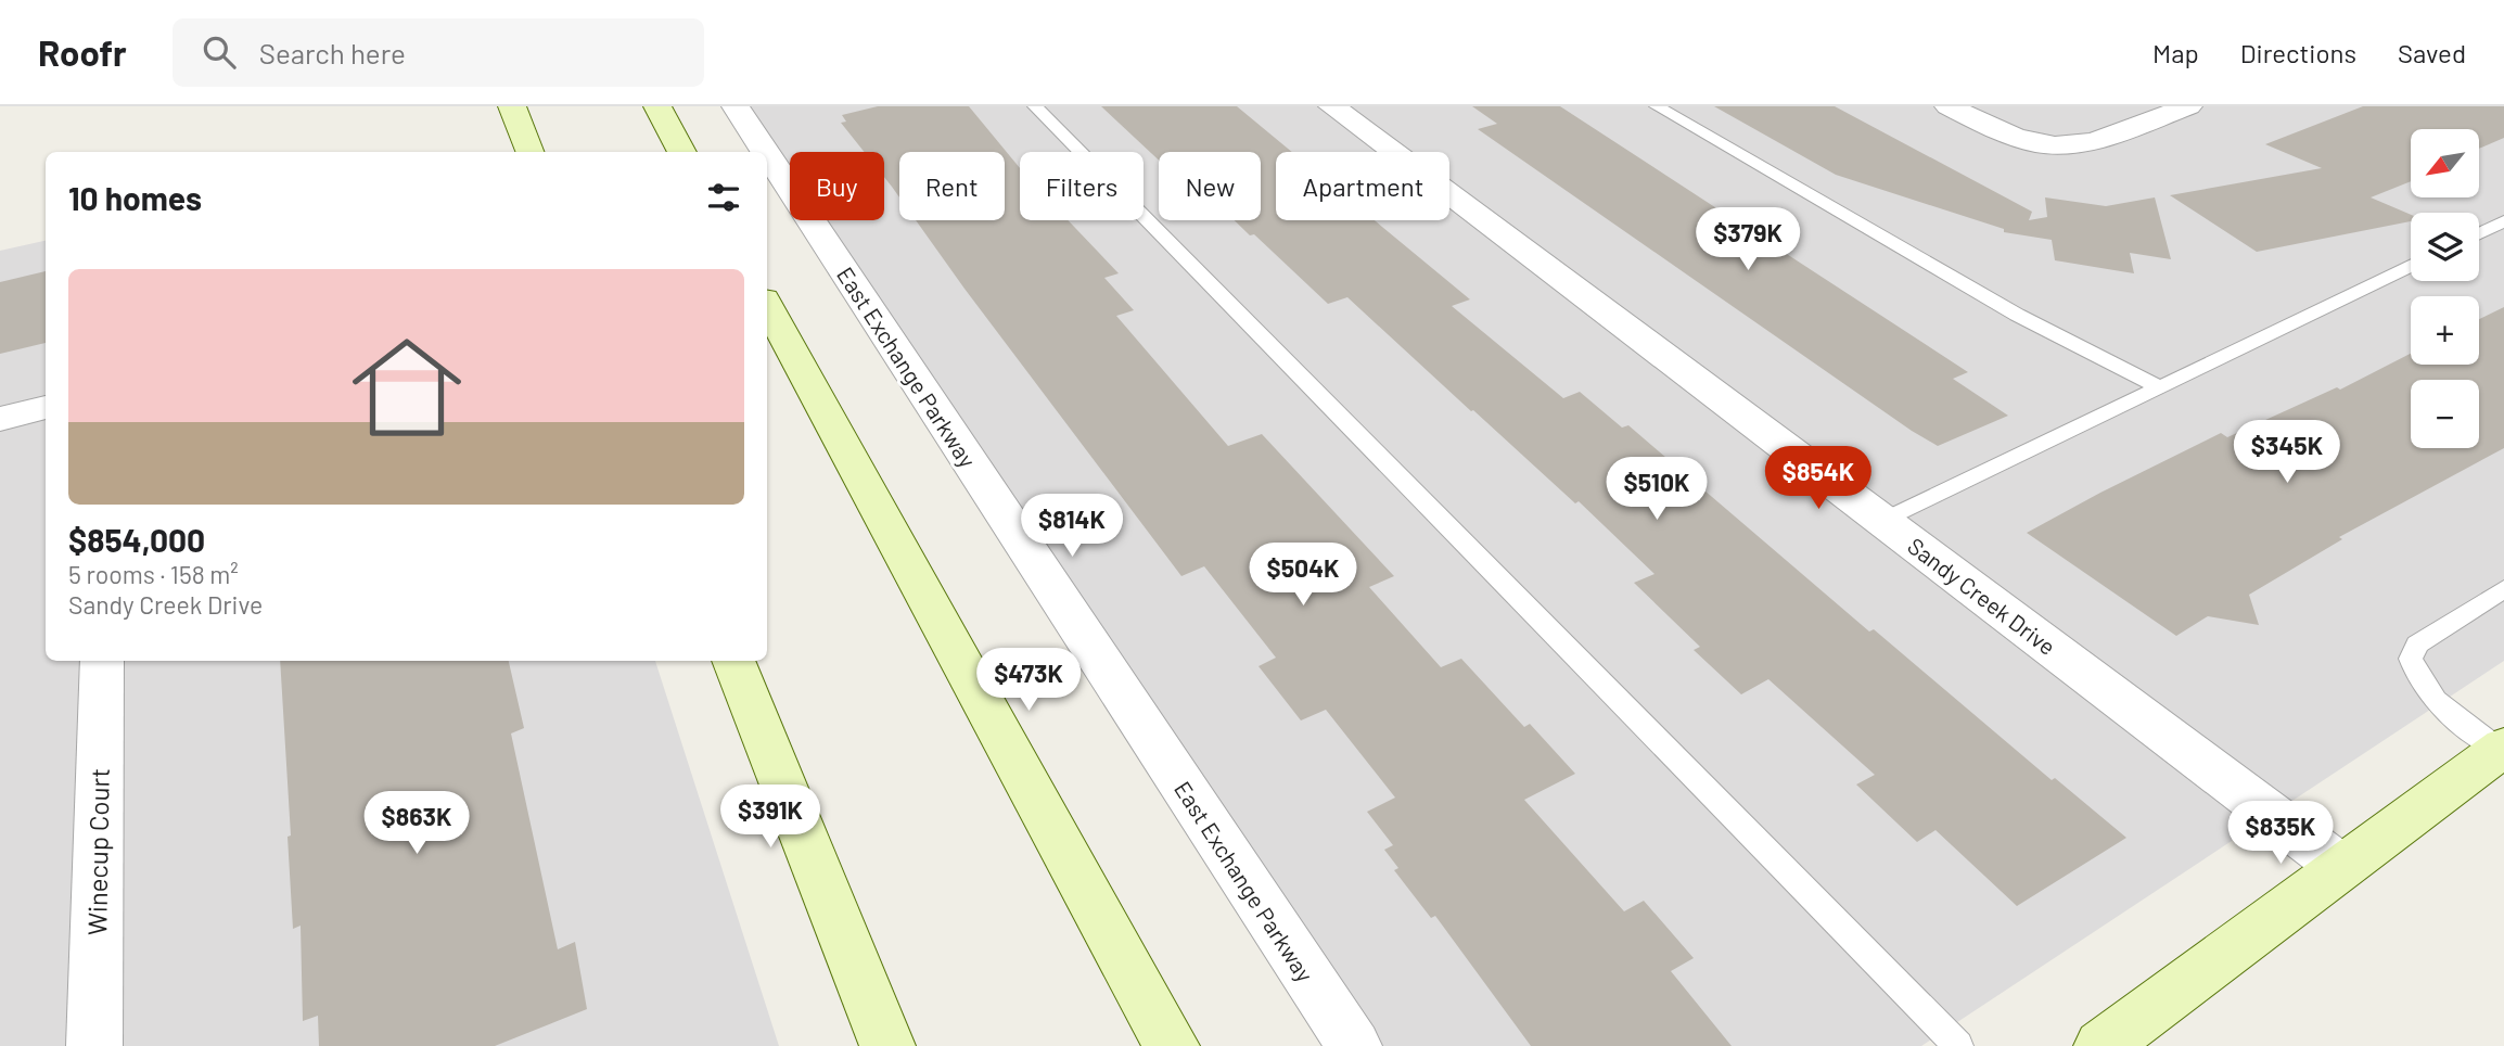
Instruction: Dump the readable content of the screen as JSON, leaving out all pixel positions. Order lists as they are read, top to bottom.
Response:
{
  "streets": {
    "street": ["East Exchange Parkway", "Sandy Creek Drive", "Winecup Court"]
  },
  "north": "bottom left",
  "page": {
    "header": "Roofr",
    "search": "Search here",
    "nav": ["Map", "Directions", "Saved"],
    "map_buttons": ["+", "−"],
    "chip": [
      "Buy",
      "Rent",
      "Filters",
      "New",
      "Apartment"
    ],
    "heading": "10 homes",
    "price": [
      "$379K",
      "$345K",
      "$854K",
      "$510K",
      "$814K",
      "$504K",
      "$473K",
      "$391K",
      "$863K",
      "$835K"
    ],
    "list": [
      {
        "name": "$854,000",
        "note": "5 rooms · 158 m² · Sandy Creek Drive"
      }
    ]
  }
}
